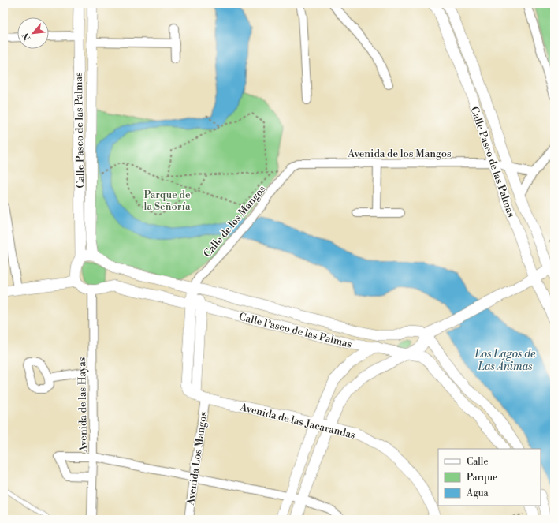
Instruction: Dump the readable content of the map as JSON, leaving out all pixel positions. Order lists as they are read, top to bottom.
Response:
{
  "streets": {
    "street": [
      "Calle Paseo de las Palmas",
      "Avenida de los Mangos",
      "Calle de los Mangos",
      "Avenida de las Hayas",
      "Avenida de las Jacarandas",
      "Avenida Los Mangos"
    ]
  },
  "crossings": [
    ["Calle Paseo de las Palmas", "Avenida de los Mangos"],
    ["Calle Paseo de las Palmas", "Calle de los Mangos"],
    ["Calle Paseo de las Palmas", "Avenida de las Hayas"],
    ["Calle Paseo de las Palmas", "Avenida Los Mangos"],
    ["Avenida de los Mangos", "Calle de los Mangos"],
    ["Calle de los Mangos", "Avenida Los Mangos"],
    ["Avenida de las Jacarandas", "Avenida Los Mangos"]
  ],
  "water": ["Los Lagos de Las Ánimas"],
  "parks": ["Parque de la Señoría"],
  "legend": ["Calle", "Parque", "Agua"],
  "north": "bottom left"
}
